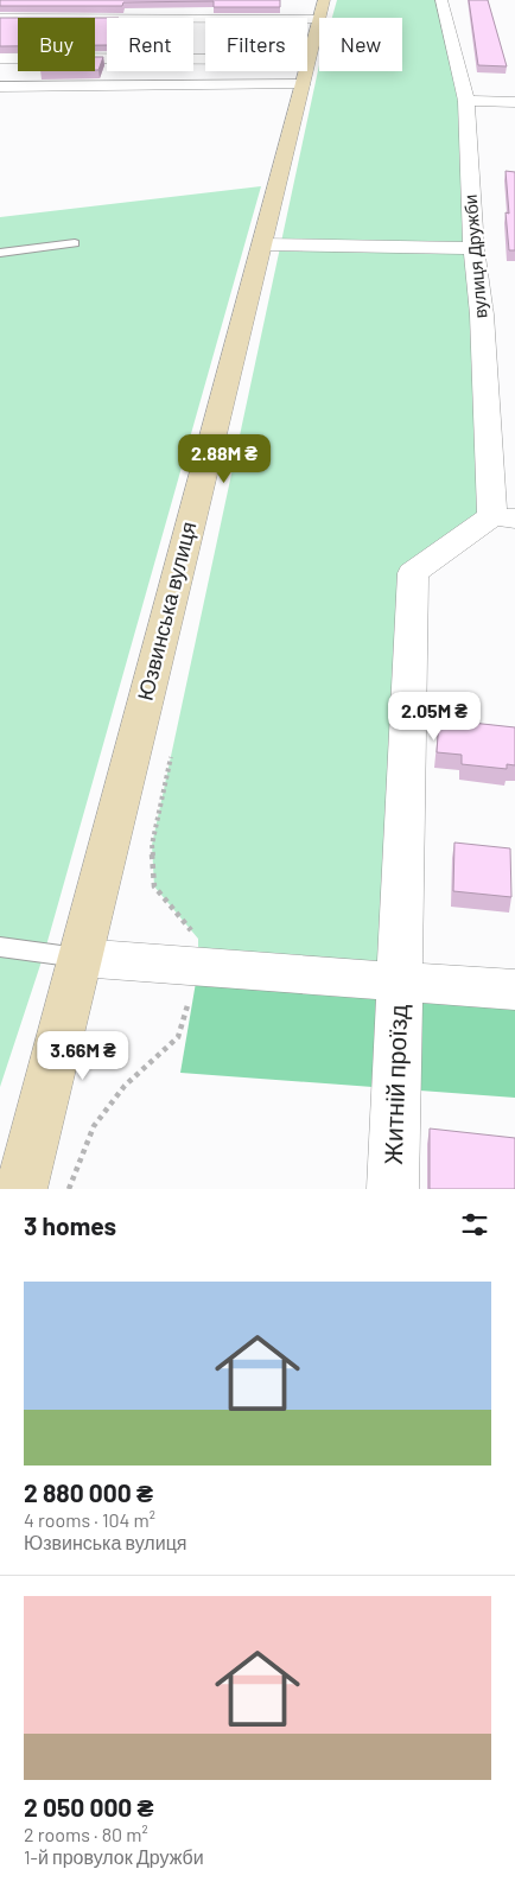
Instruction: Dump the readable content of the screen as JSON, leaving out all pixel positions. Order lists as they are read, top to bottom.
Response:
{
  "streets": {
    "main road": ["Юзвинська вулиця"],
    "street": ["вулиця Дружби", "Житній проїзд"]
  },
  "crossings": [
    ["вулиця Дружби", "Житній проїзд"]
  ],
  "page": {
    "chip": [
      "Buy",
      "Rent",
      "Filters",
      "New"
    ],
    "price": ["2.88M ₴", "2.05M ₴", "3.66M ₴"],
    "heading": "3 homes",
    "list": [
      {
        "name": "2 880 000 ₴",
        "note": "4 rooms · 104 m² · Юзвинська вулиця"
      },
      {
        "name": "2 050 000 ₴",
        "note": "2 rooms · 80 m² · 1-й провулок Дружби"
      }
    ]
  }
}
